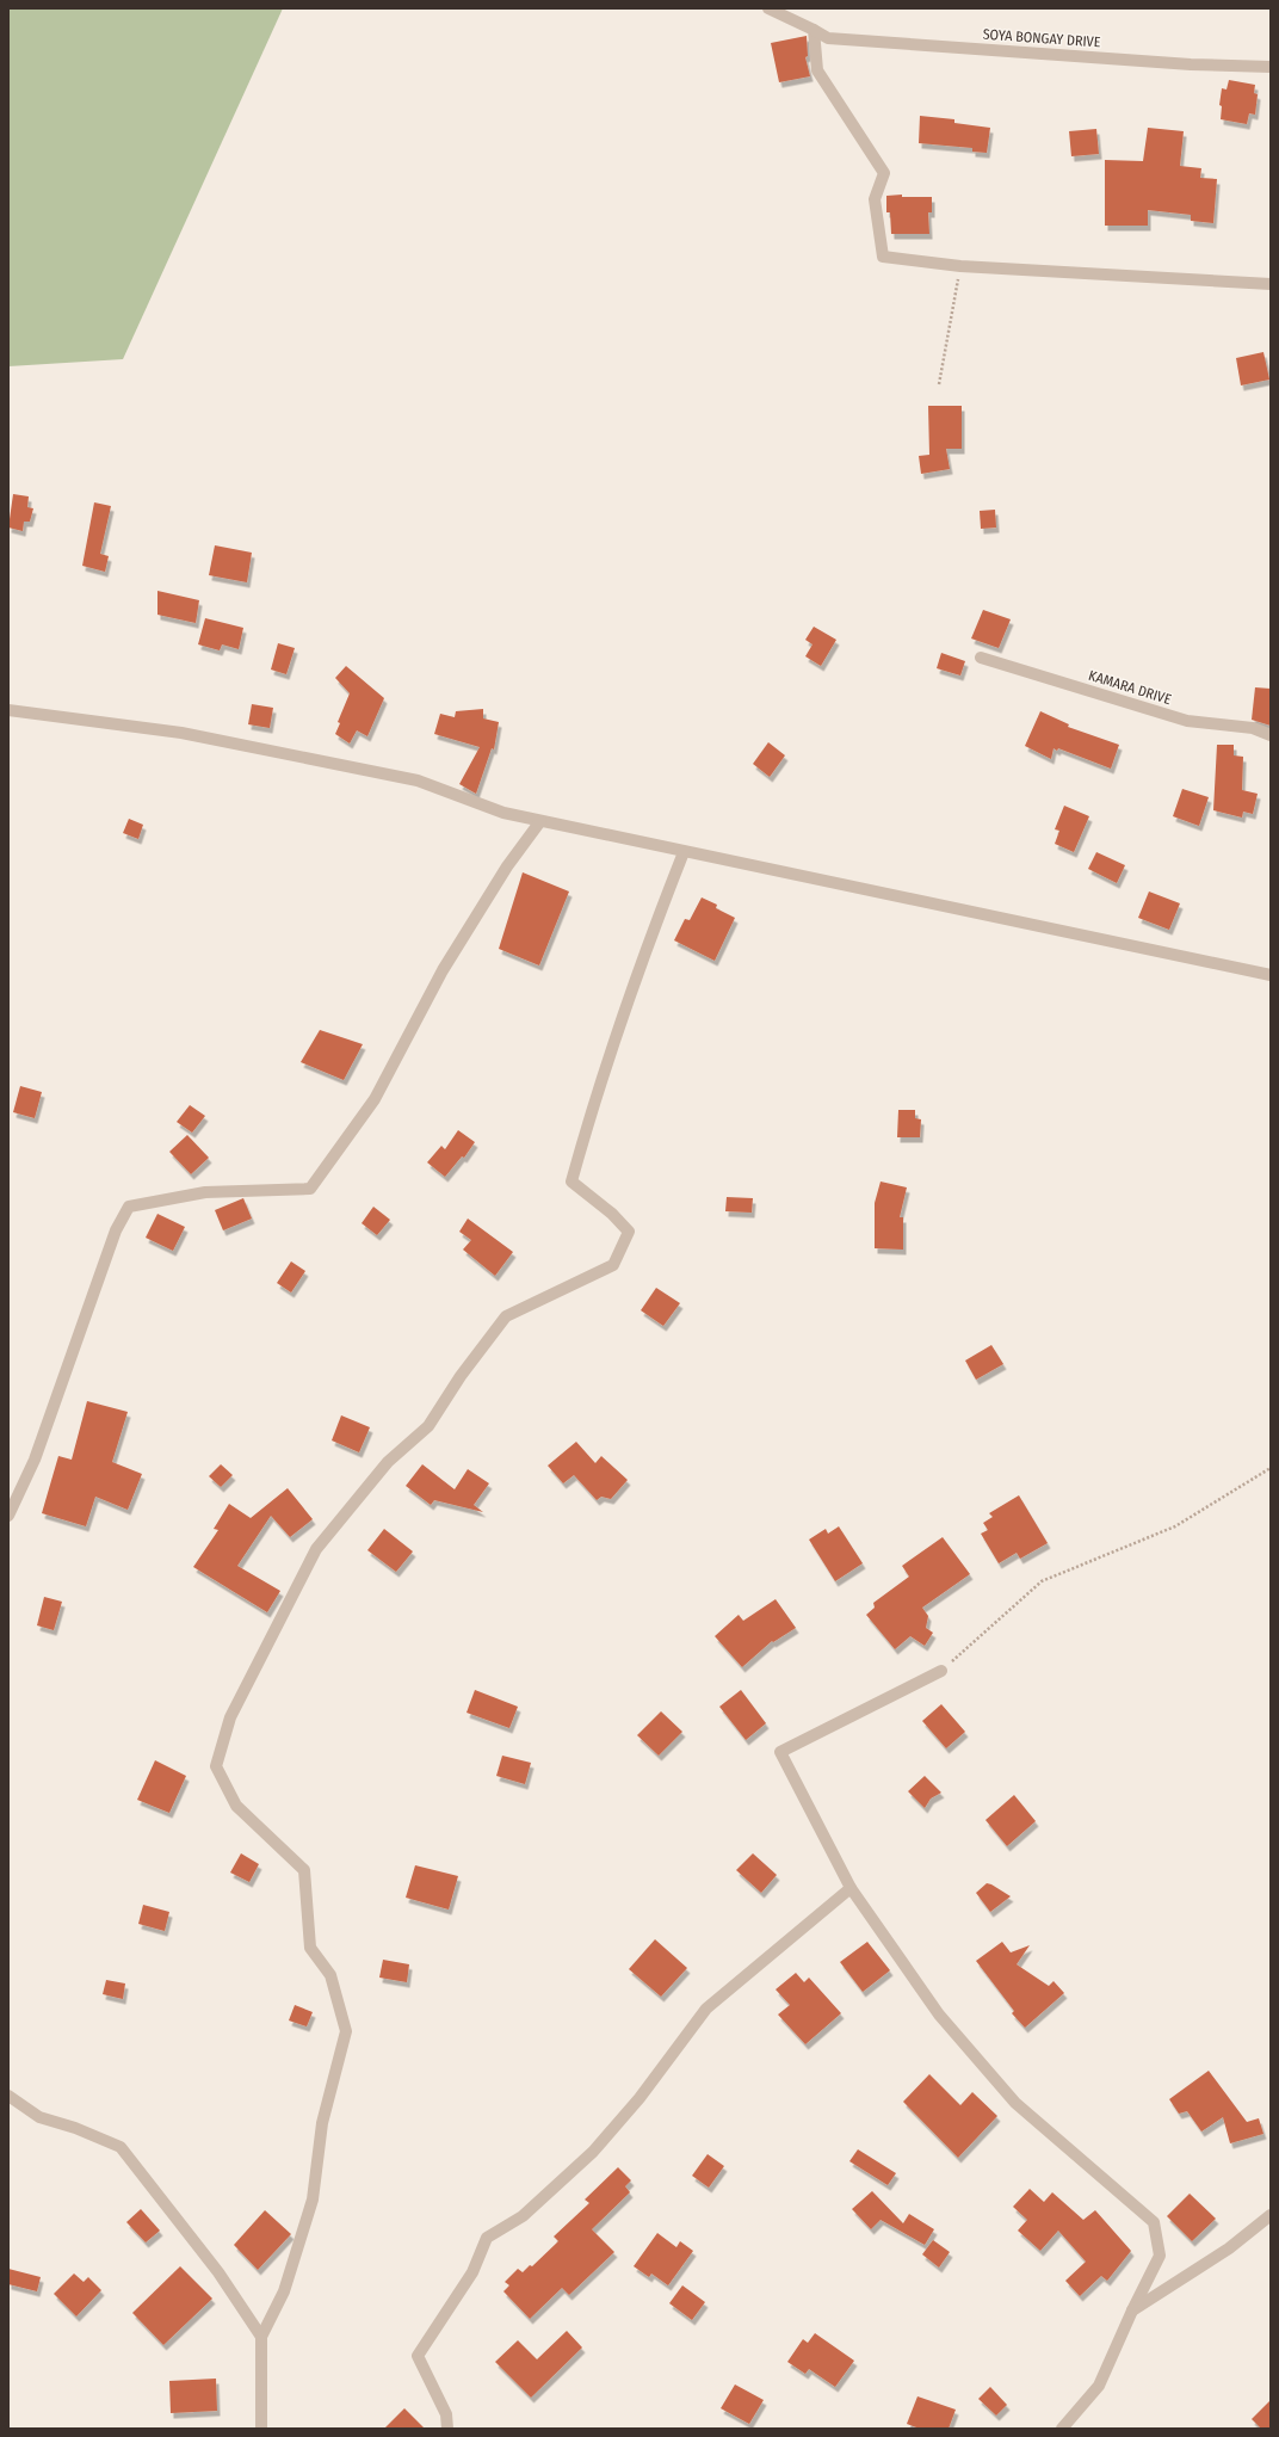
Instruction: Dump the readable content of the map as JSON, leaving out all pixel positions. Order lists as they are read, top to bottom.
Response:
{
  "streets": {
    "street": ["SOYA BONGAY DRIVE", "KAMARA DRIVE"]
  }
}
